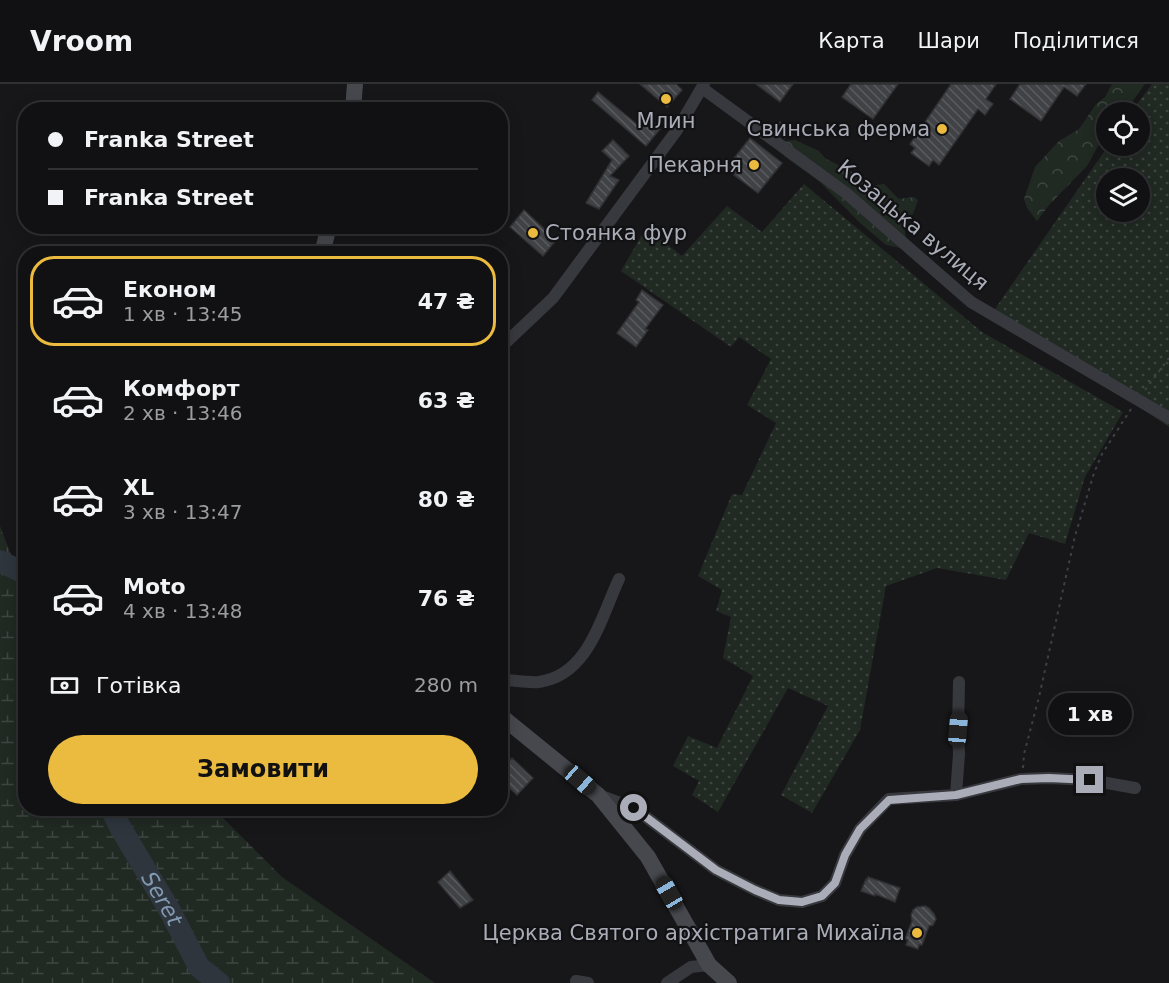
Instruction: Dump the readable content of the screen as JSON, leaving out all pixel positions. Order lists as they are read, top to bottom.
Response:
{
  "streets": {
    "street": ["Козацька вулиця"]
  },
  "water": ["Seret"],
  "places": [
    "Млин",
    "Свинська ферма",
    "Пекарня",
    "Стоянка фур",
    "Церква Святого архістратига Михаїла"
  ],
  "page": {
    "header": "Vroom",
    "nav": ["Карта", "Шари", "Поділитися"],
    "banner": ["Franka Street", "Franka Street"],
    "list": [
      {
        "name": "Економ",
        "note": "1 хв · 13:45",
        "value": "47 ₴"
      },
      {
        "name": "Комфорт",
        "note": "2 хв · 13:46",
        "value": "63 ₴"
      },
      {
        "name": "XL",
        "note": "3 хв · 13:47",
        "value": "80 ₴"
      },
      {
        "name": "Moto",
        "note": "4 хв · 13:48",
        "value": "76 ₴"
      }
    ],
    "pay": ["Готівка", "280 m"],
    "bubble": "1 хв",
    "buttons": "Замовити"
  }
}
